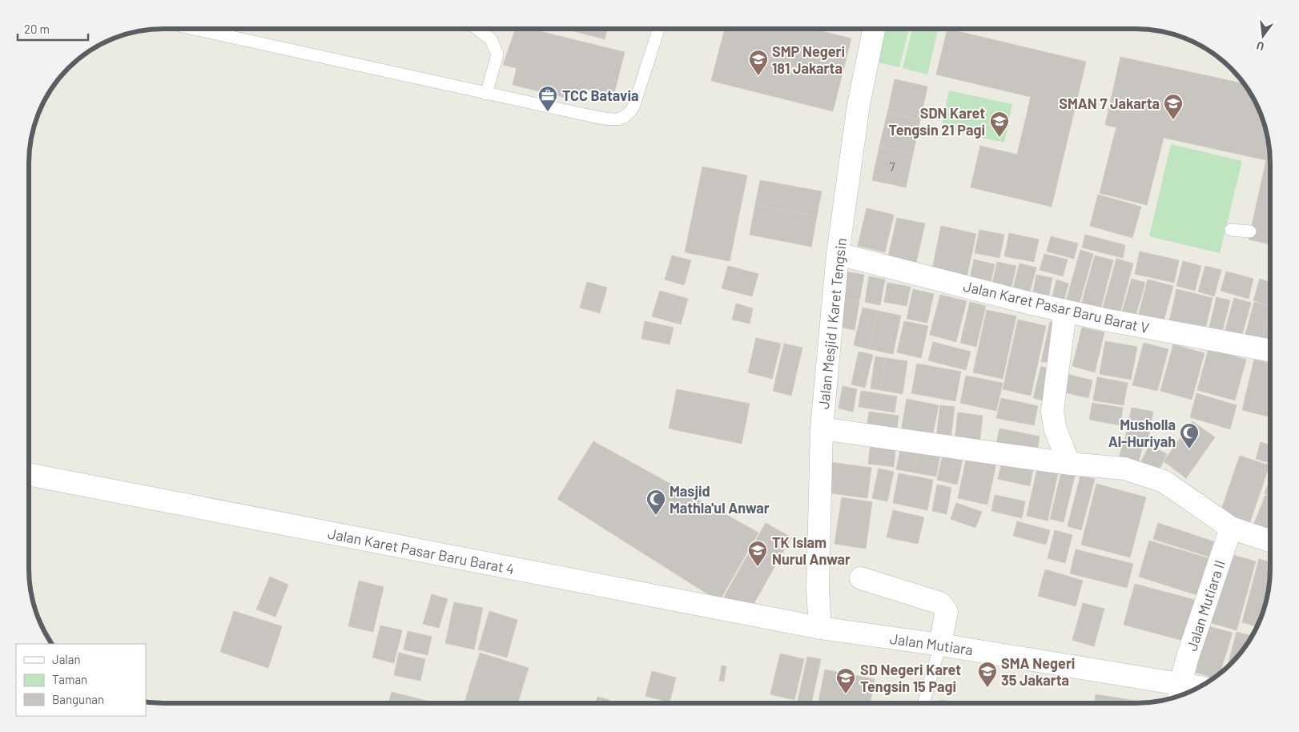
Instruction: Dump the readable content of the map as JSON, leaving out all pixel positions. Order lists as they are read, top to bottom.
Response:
{
  "streets": {
    "street": [
      "Jalan Karet Pasar Baru Barat V",
      "Jalan Mesjid I Karet Tengsin",
      "Jalan Karet Pasar Baru Barat 4",
      "Jalan Mutiara II",
      "Jalan Mutiara"
    ]
  },
  "crossings": [
    ["Jalan Karet Pasar Baru Barat V", "Jalan Mesjid I Karet Tengsin"],
    ["Jalan Mesjid I Karet Tengsin", "Jalan Karet Pasar Baru Barat 4"],
    ["Jalan Mesjid I Karet Tengsin", "Jalan Mutiara"],
    ["Jalan Karet Pasar Baru Barat 4", "Jalan Mutiara"],
    ["Jalan Mutiara II", "Jalan Mutiara"]
  ],
  "places": {
    "school or university": [
      "SMP Negeri 181 Jakarta",
      "SMAN 7 Jakarta",
      "SDN Karet Tengsin 21 Pagi",
      "TK Islam Nurul Anwar",
      "SMA Negeri 35 Jakarta",
      "SD Negeri Karet Tengsin 15 Pagi"
    ],
    "office": ["TCC Batavia"],
    "mosque": ["Musholla Al-Huriyah", "Masjid Mathla'ul Anwar"]
  },
  "house_numbers": ["7"],
  "legend": ["Jalan", "Taman", "Bangunan"],
  "scale_bar": "20 m",
  "north": "bottom"
}
